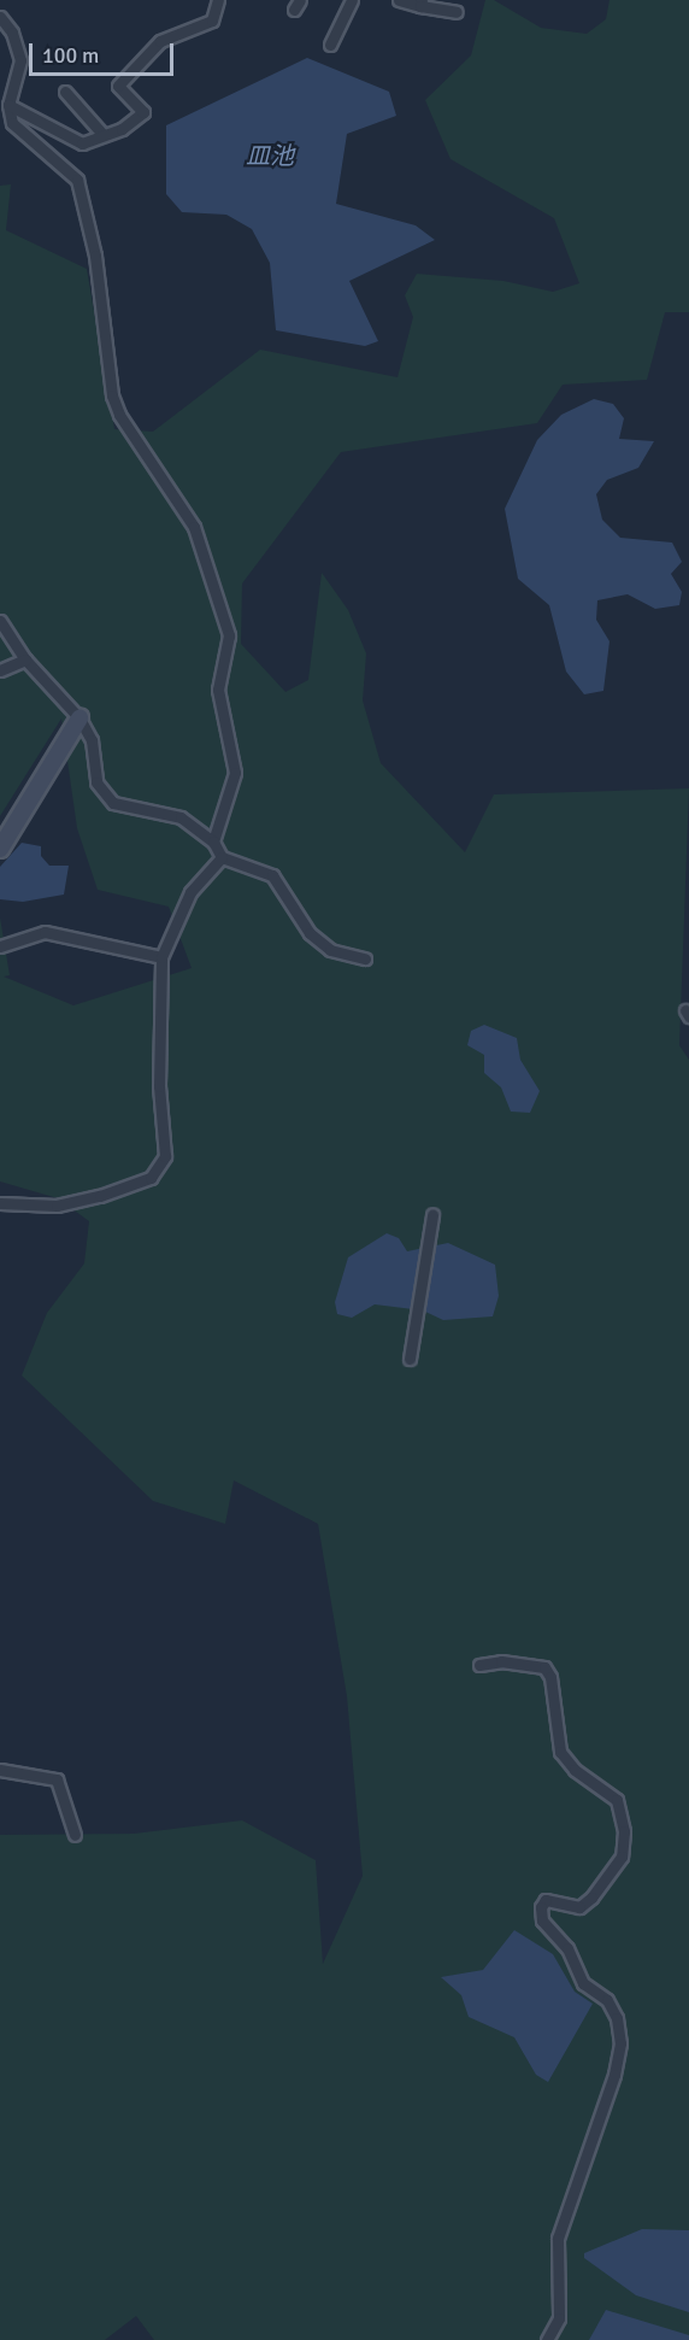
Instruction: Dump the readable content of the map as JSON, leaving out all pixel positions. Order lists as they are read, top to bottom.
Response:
{
  "water": ["皿池"],
  "scale_bar": "100 m"
}
